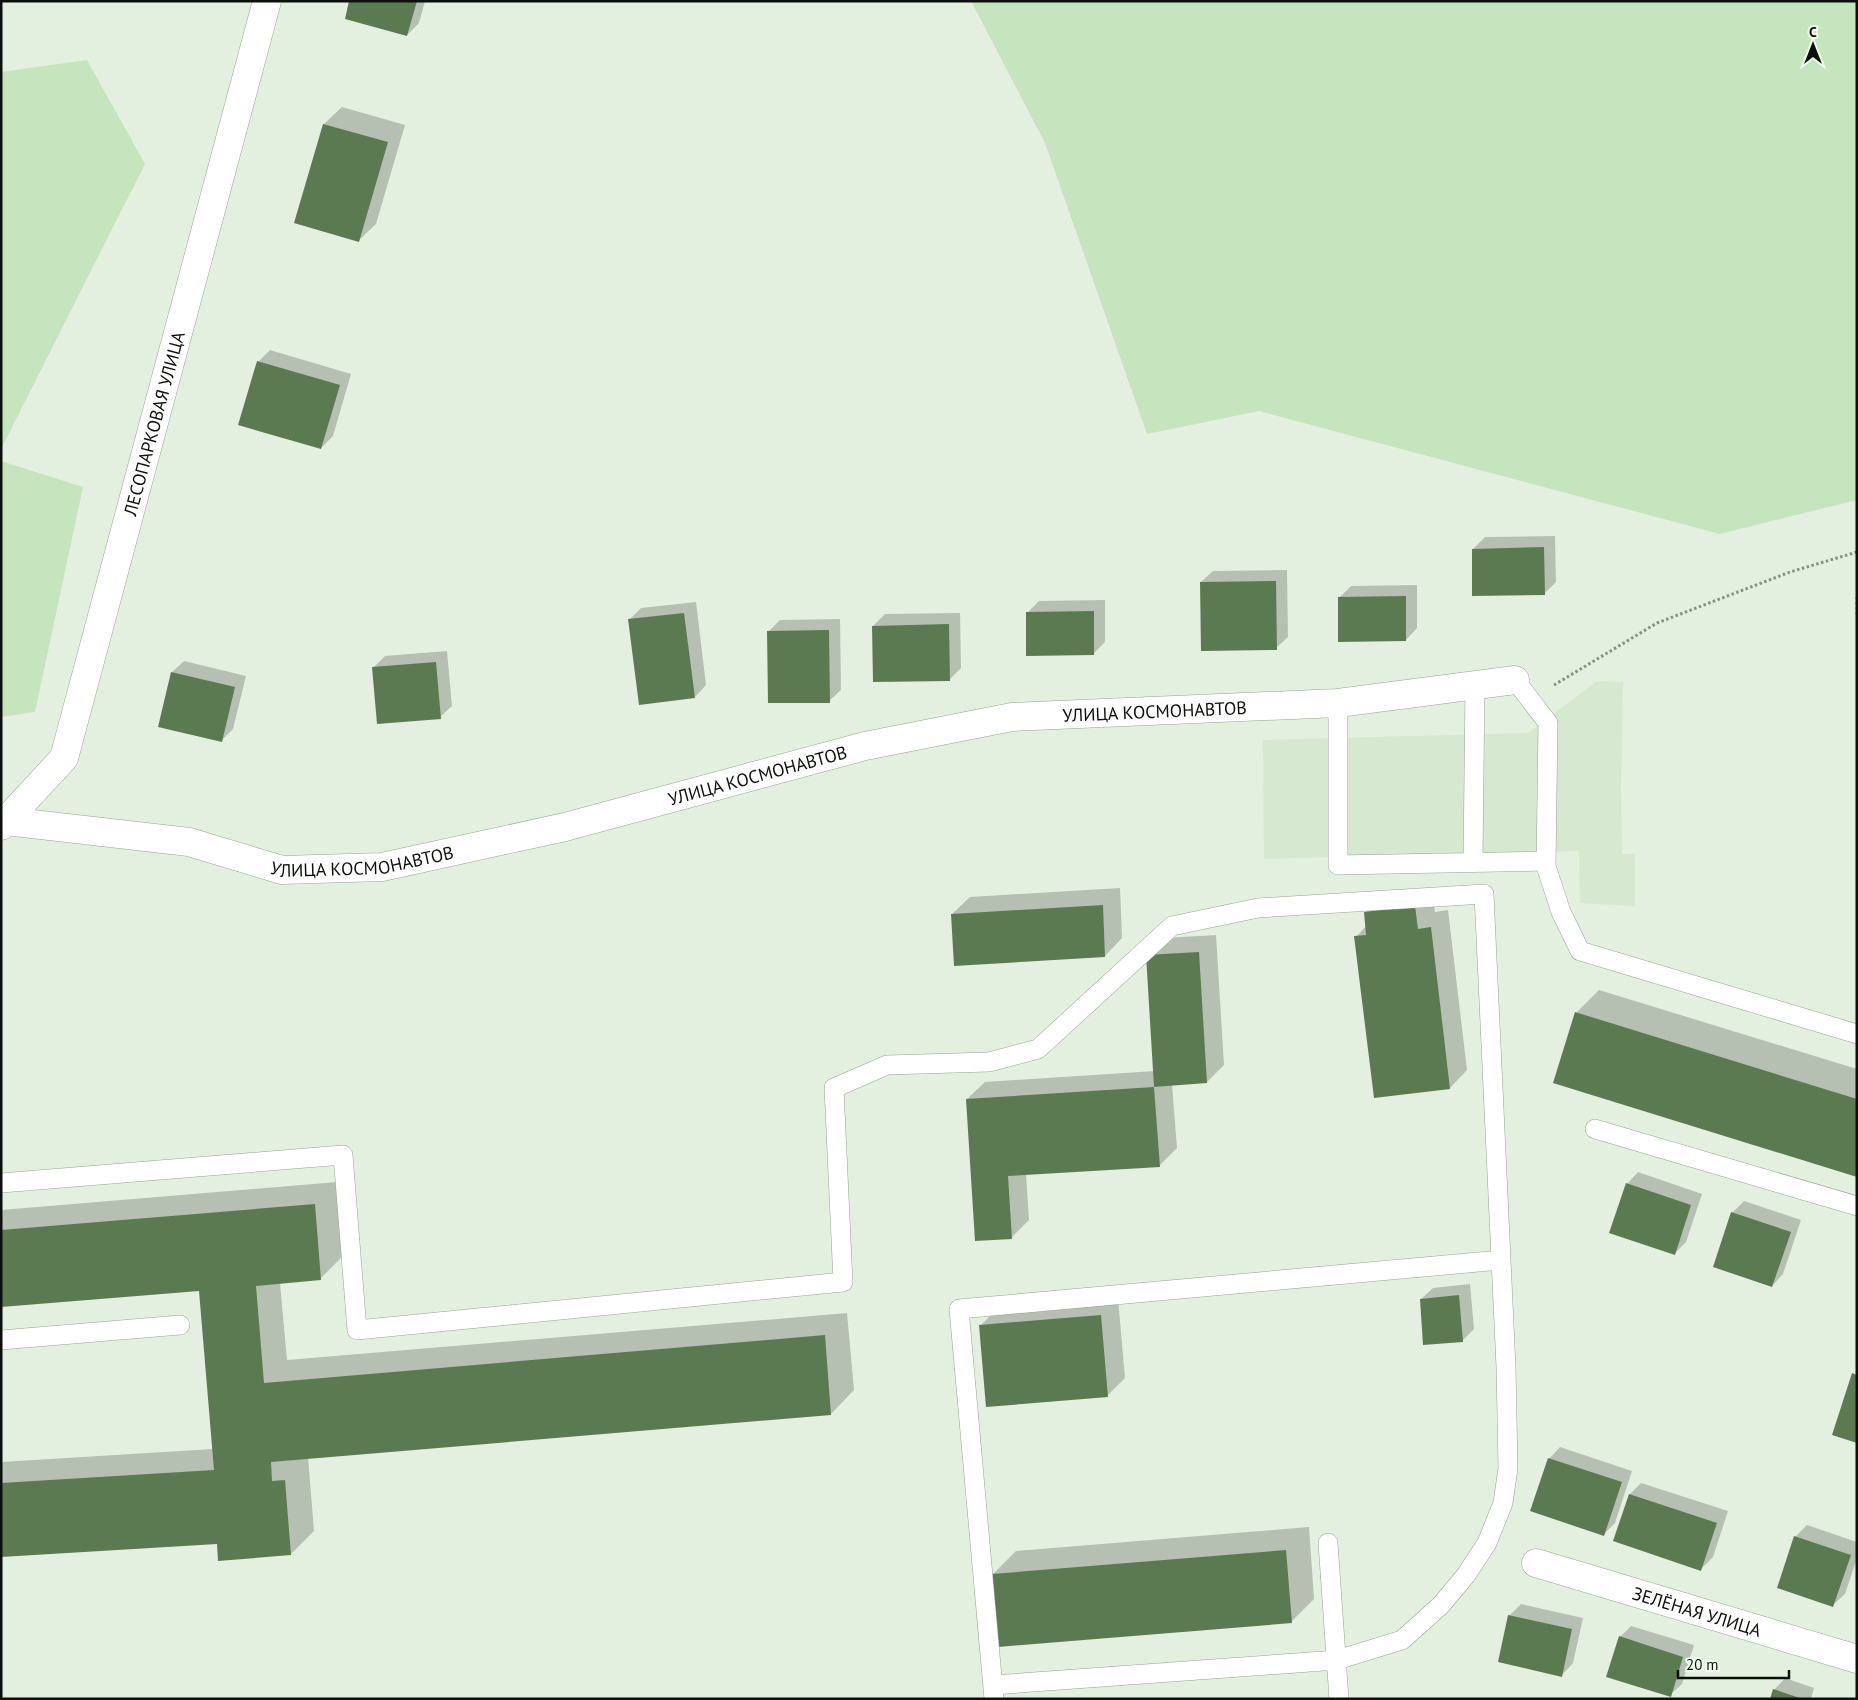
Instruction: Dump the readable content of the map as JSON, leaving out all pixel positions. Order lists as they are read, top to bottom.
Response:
{
  "streets": {
    "street": ["ЛЕСОПАРКОВАЯ УЛИЦА", "УЛИЦА КОСМОНАВТОВ", "ЗЕЛЁНАЯ УЛИЦА"]
  },
  "crossings": [
    ["ЛЕСОПАРКОВАЯ УЛИЦА", "УЛИЦА КОСМОНАВТОВ"]
  ],
  "scale_bar": "20 m",
  "north": "top"
}
